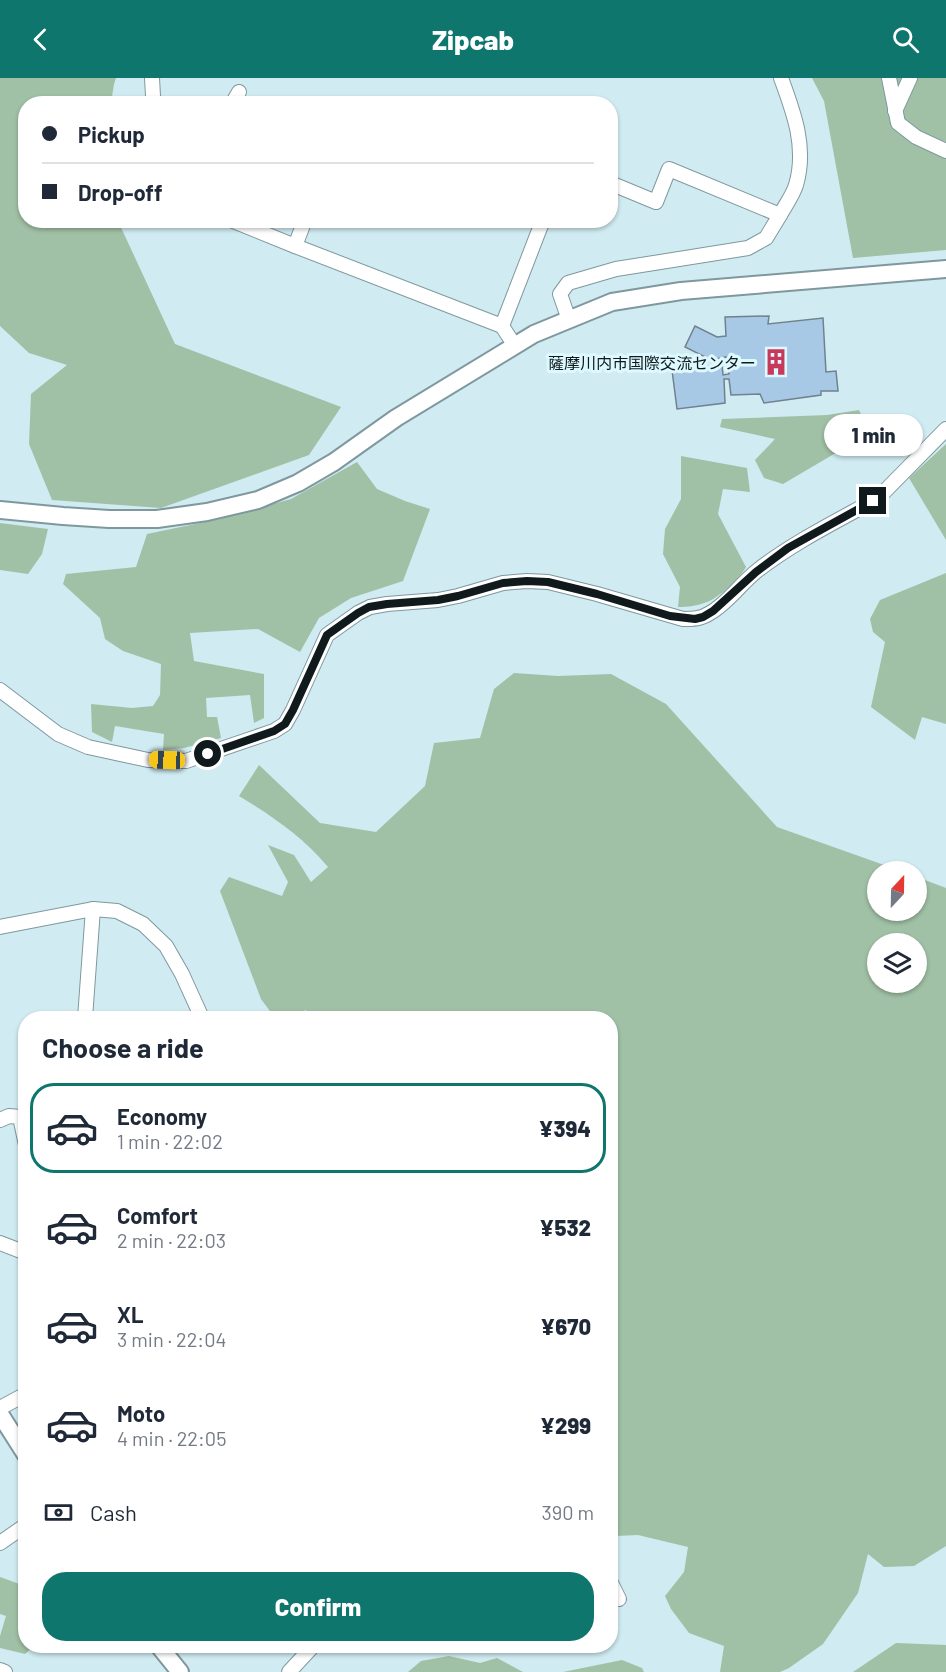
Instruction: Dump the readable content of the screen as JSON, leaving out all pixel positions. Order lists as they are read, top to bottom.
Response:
{
  "places": {
    "building": ["薩摩川内市国際交流センター"]
  },
  "north": "top",
  "page": {
    "header": "Zipcab",
    "banner": ["Pickup", "Drop-off"],
    "bubble": "1 min",
    "heading": "Choose a ride",
    "list": [
      {
        "name": "Economy",
        "note": "1 min · 22:02",
        "value": "¥394"
      },
      {
        "name": "Comfort",
        "note": "2 min · 22:03",
        "value": "¥532"
      },
      {
        "name": "XL",
        "note": "3 min · 22:04",
        "value": "¥670"
      },
      {
        "name": "Moto",
        "note": "4 min · 22:05",
        "value": "¥299"
      }
    ],
    "pay": ["Cash", "390 m"],
    "buttons": "Confirm"
  }
}
